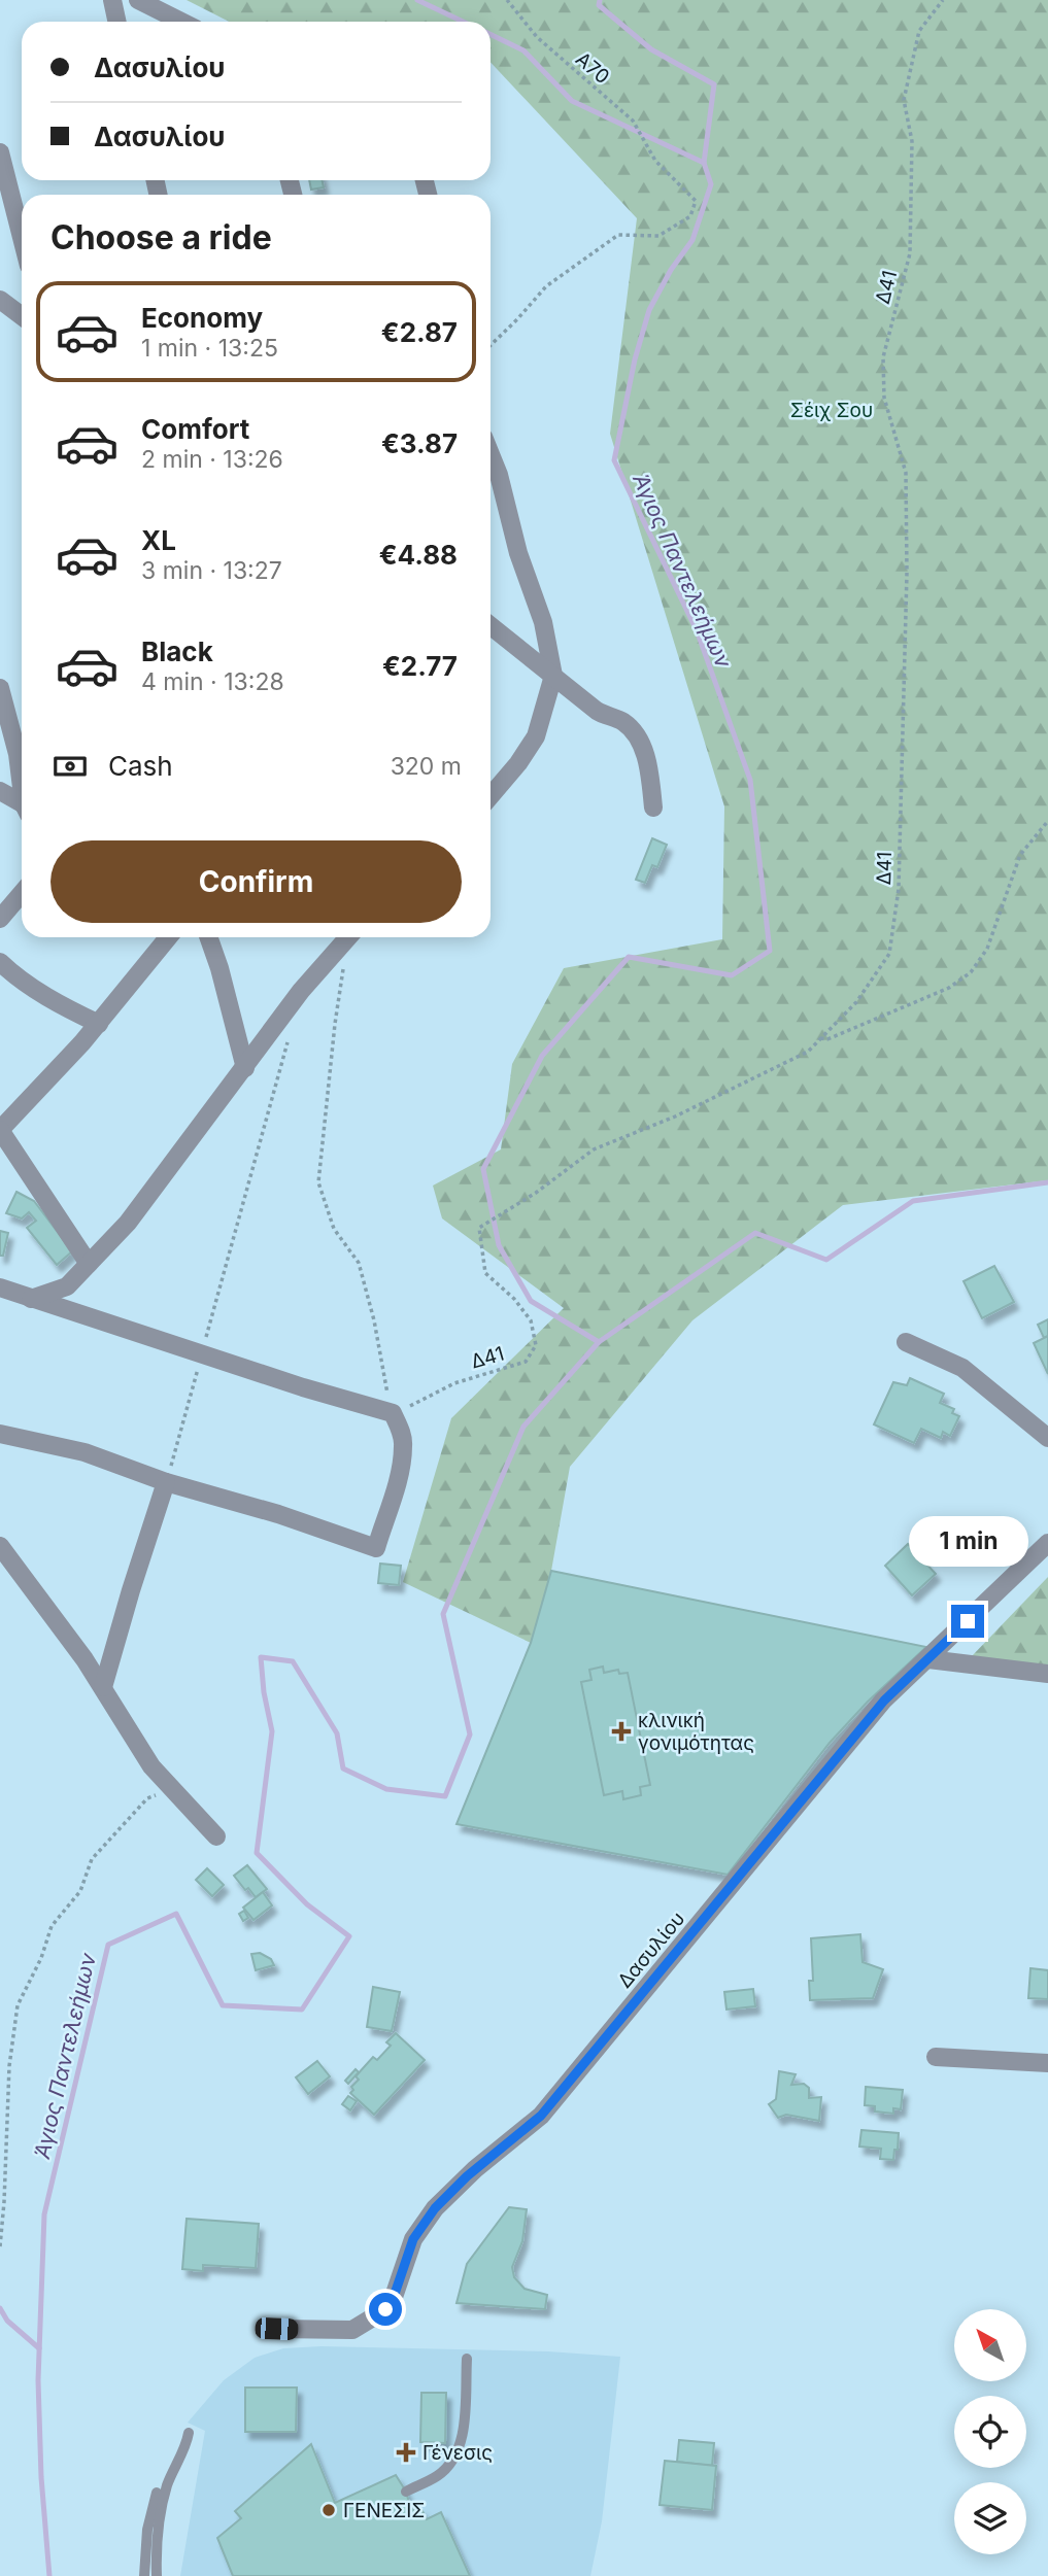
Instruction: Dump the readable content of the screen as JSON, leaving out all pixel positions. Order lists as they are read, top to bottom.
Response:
{
  "streets": {
    "street": ["Δασυλίου"],
    "path": ["Α70", "Δ41"]
  },
  "water": ["Άγιος Παντελεήμων"],
  "parks": ["Σέιχ Σου"],
  "places": {
    "health": ["κλινική γονιμότητας", "Γένεσις"],
    "other": ["ΓΕΝΕΣΙΣ"]
  },
  "north": "top left",
  "page": {
    "banner": ["Δασυλίου", "Δασυλίου"],
    "heading": "Choose a ride",
    "list": [
      {
        "name": "Economy",
        "note": "1 min · 13:25",
        "value": "€2.87"
      },
      {
        "name": "Comfort",
        "note": "2 min · 13:26",
        "value": "€3.87"
      },
      {
        "name": "XL",
        "note": "3 min · 13:27",
        "value": "€4.88"
      },
      {
        "name": "Black",
        "note": "4 min · 13:28",
        "value": "€2.77"
      }
    ],
    "pay": ["Cash", "320 m"],
    "buttons": "Confirm",
    "bubble": "1 min"
  }
}
